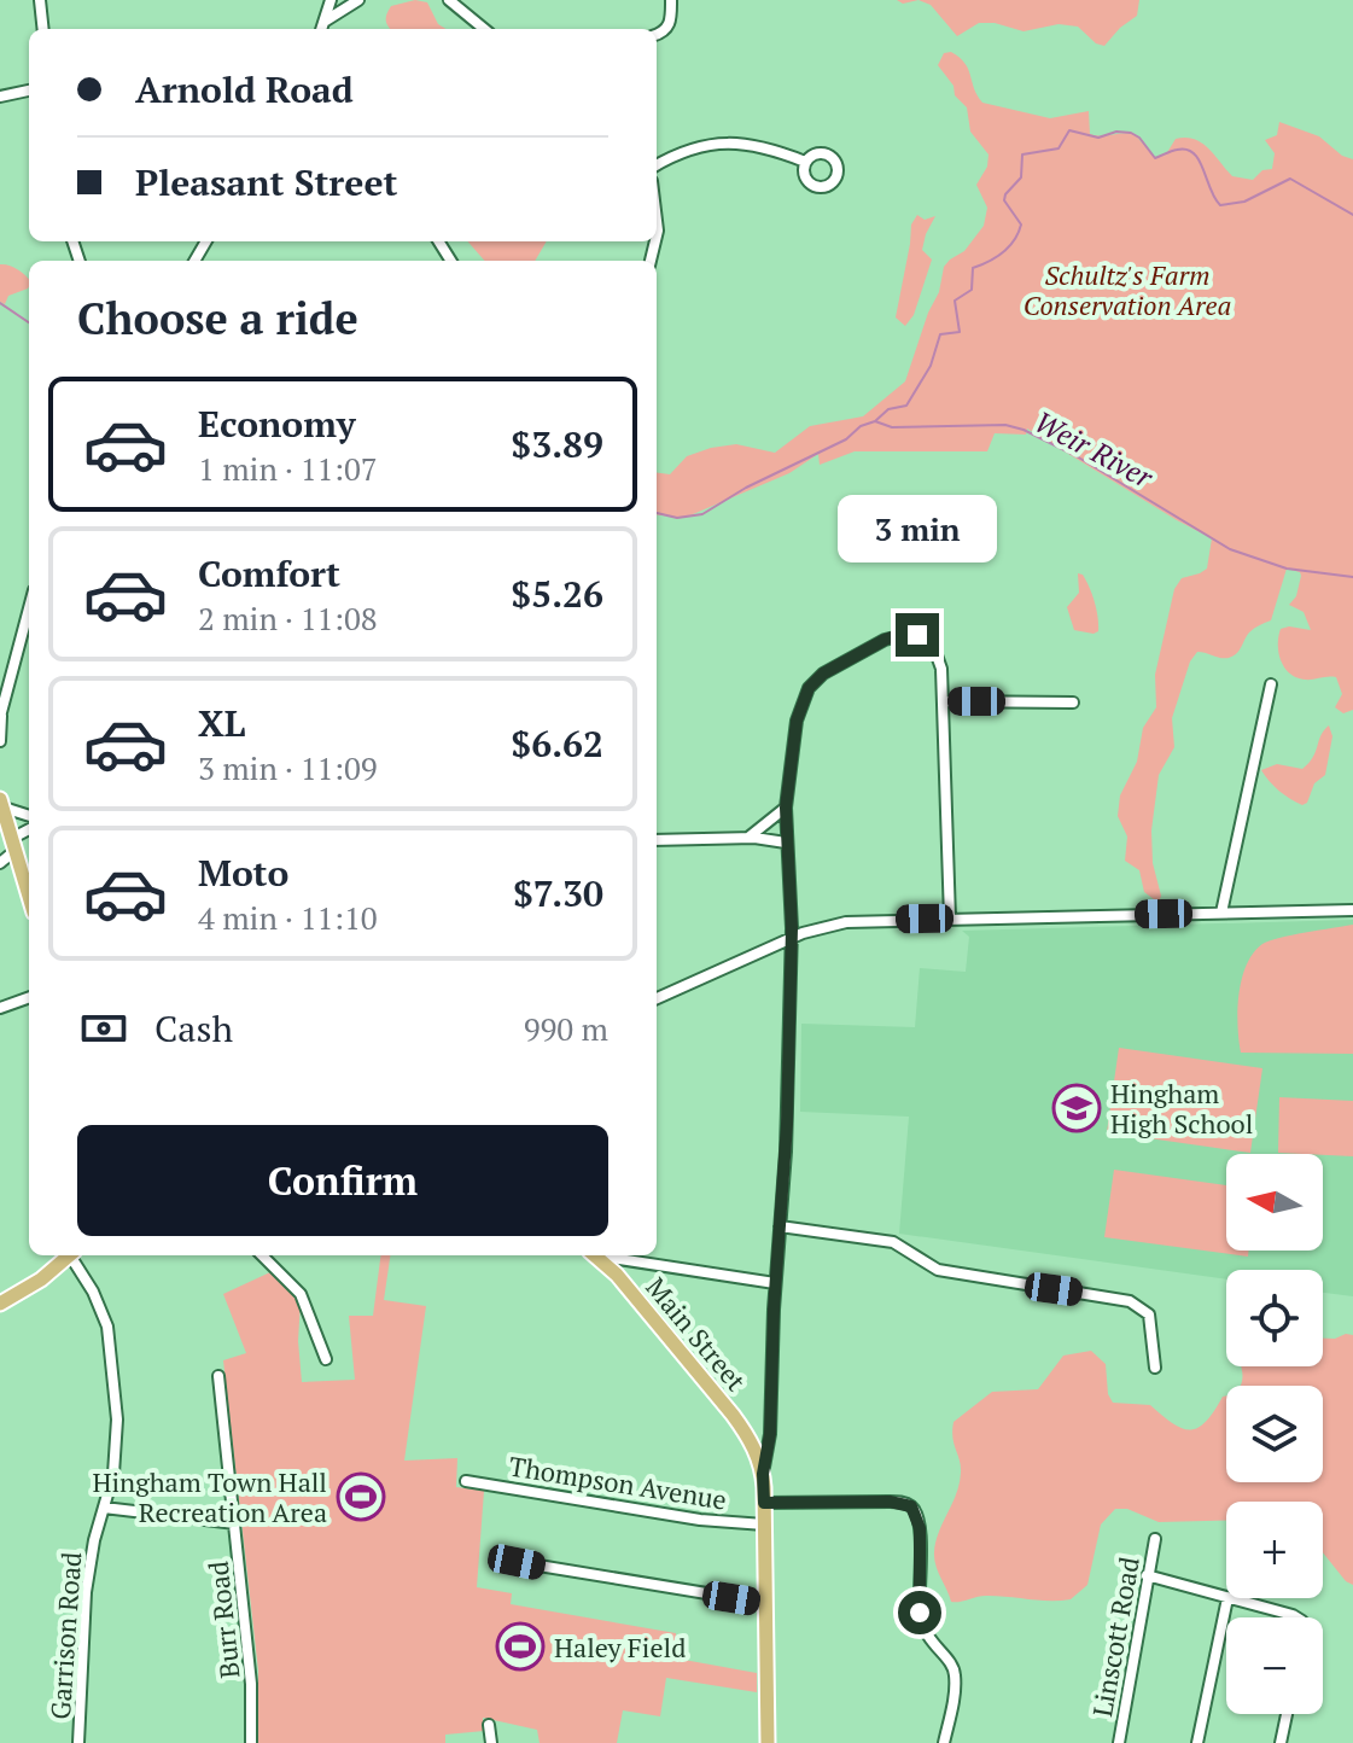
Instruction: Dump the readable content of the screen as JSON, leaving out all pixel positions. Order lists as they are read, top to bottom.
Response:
{
  "streets": {
    "main road": ["Main Street"],
    "street": [
      "Thompson Avenue",
      "Burr Road",
      "Garrison Road",
      "Linscott Road"
    ]
  },
  "crossings": [
    ["Main Street", "Thompson Avenue"]
  ],
  "water": ["Weir River"],
  "parks": ["Schultz's Farm Conservation Area"],
  "places": {
    "school or university": ["Hingham High School"],
    "sports": ["Hingham Town Hall Recreation Area", "Haley Field"]
  },
  "north": "left",
  "page": {
    "banner": ["Arnold Road", "Pleasant Street"],
    "heading": "Choose a ride",
    "list": [
      {
        "name": "Economy",
        "note": "1 min · 11:07",
        "value": "$3.89"
      },
      {
        "name": "Comfort",
        "note": "2 min · 11:08",
        "value": "$5.26"
      },
      {
        "name": "XL",
        "note": "3 min · 11:09",
        "value": "$6.62"
      },
      {
        "name": "Moto",
        "note": "4 min · 11:10",
        "value": "$7.30"
      }
    ],
    "bubble": "3 min",
    "pay": ["Cash", "990 m"],
    "buttons": "Confirm",
    "map_buttons": ["+", "−"]
  }
}
